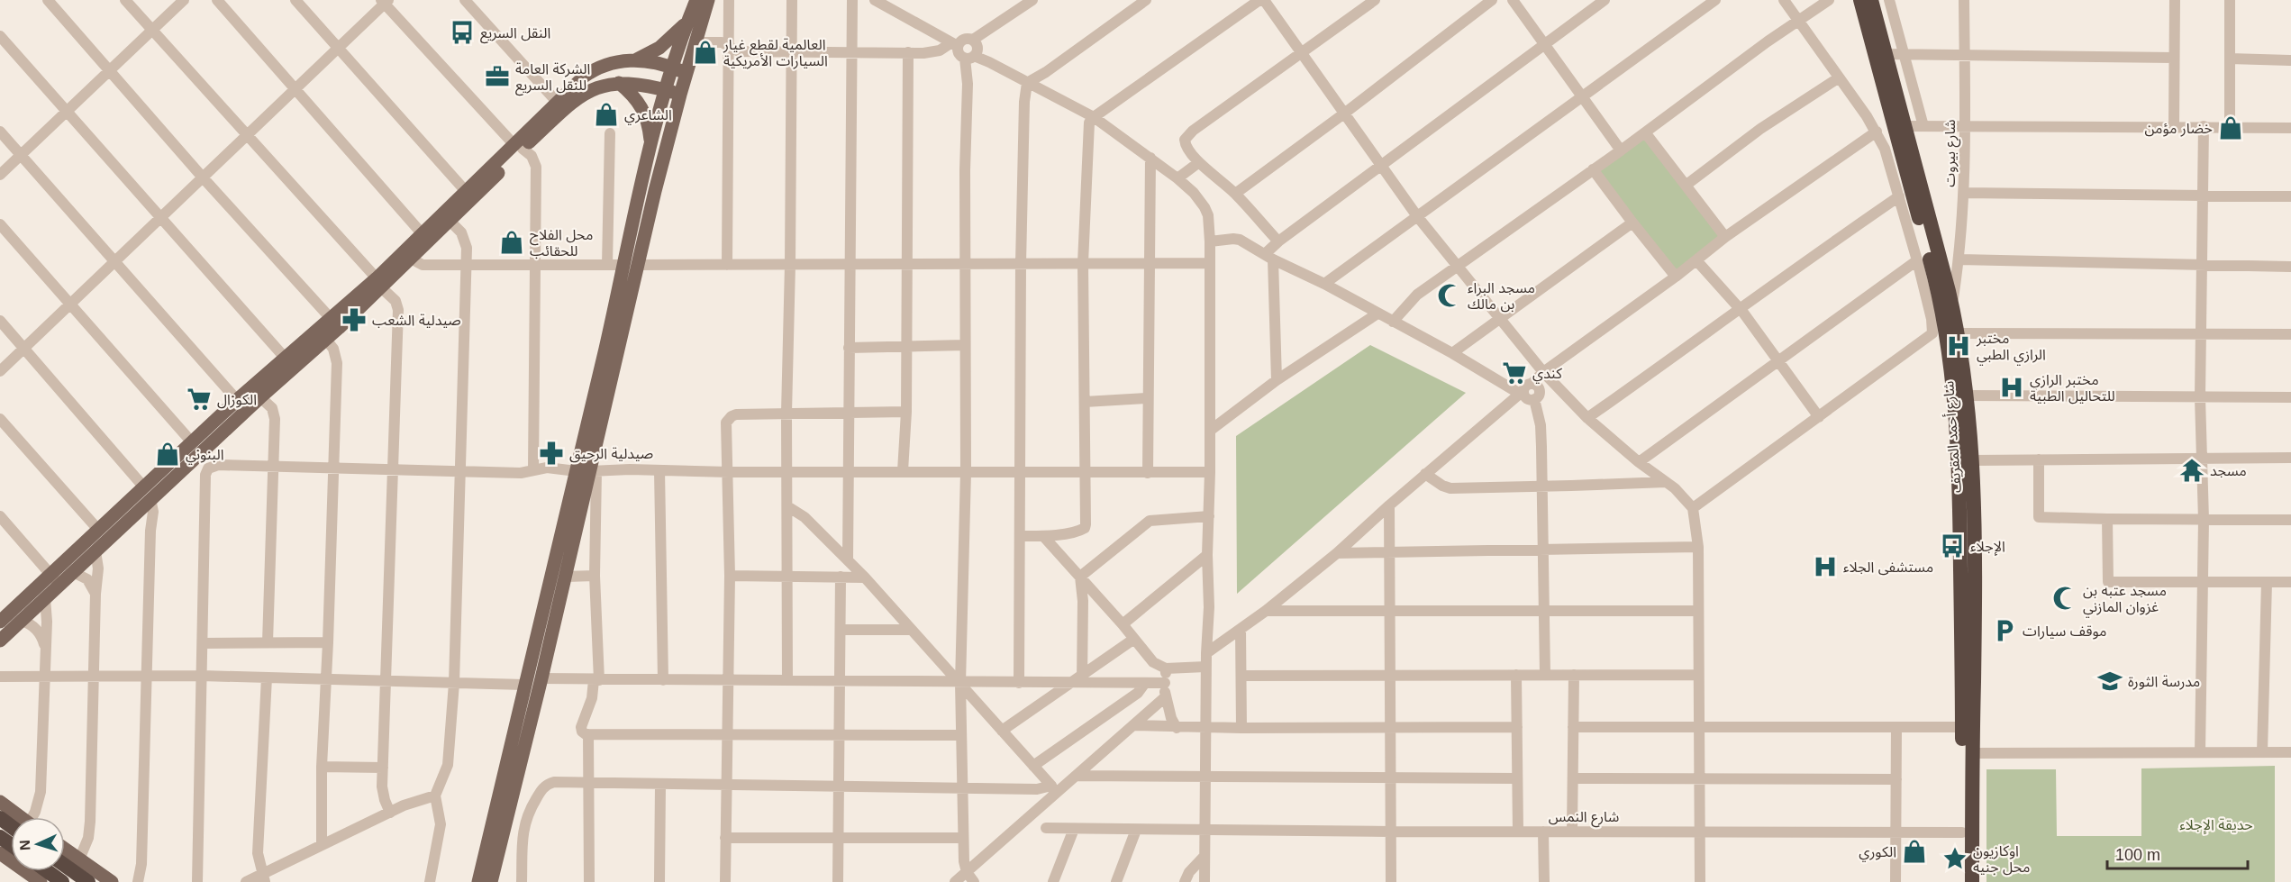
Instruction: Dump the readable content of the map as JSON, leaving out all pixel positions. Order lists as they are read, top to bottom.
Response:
{
  "streets": {
    "highway": ["شارع أحمد المقريف"],
    "street": ["شارع بيروت", "شارع النمس"]
  },
  "crossings": [
    ["شارع بيروت", "شارع أحمد المقريف"],
    ["شارع أحمد المقريف", "شارع النمس"]
  ],
  "parks": ["حديقة الإجلاء"],
  "places": {
    "bus stop": ["النقل السريع", "الإجلاء"],
    "shop": [
      "العالمية لقطع غيار السيارات الأمريكية",
      "الشاعري",
      "خضار مؤمن",
      "محل الفلاح للحقائب",
      "البنوني",
      "الكوري"
    ],
    "office": ["الشركة العامة للنقل السريع"],
    "mosque": ["مسجد البراء بن مالك", "مسجد عتبه بن غزوان المازني"],
    "pharmacy": ["صيدلية الشعب", "صيدلية الرحيق"],
    "hospital": ["مختبر الرازي الطبي", "مختبر الرازي للتحاليل الطبية", "مستشفى الجلاء"],
    "supermarket": ["كندي", "الكوزال"],
    "temple": ["مسجد"],
    "parking": ["موقف سيارات"],
    "school or university": ["مدرسة الثورة"],
    "place": ["اوكازيون محل جنيه"]
  },
  "scale_bar": "100 m",
  "north": "left"
}
